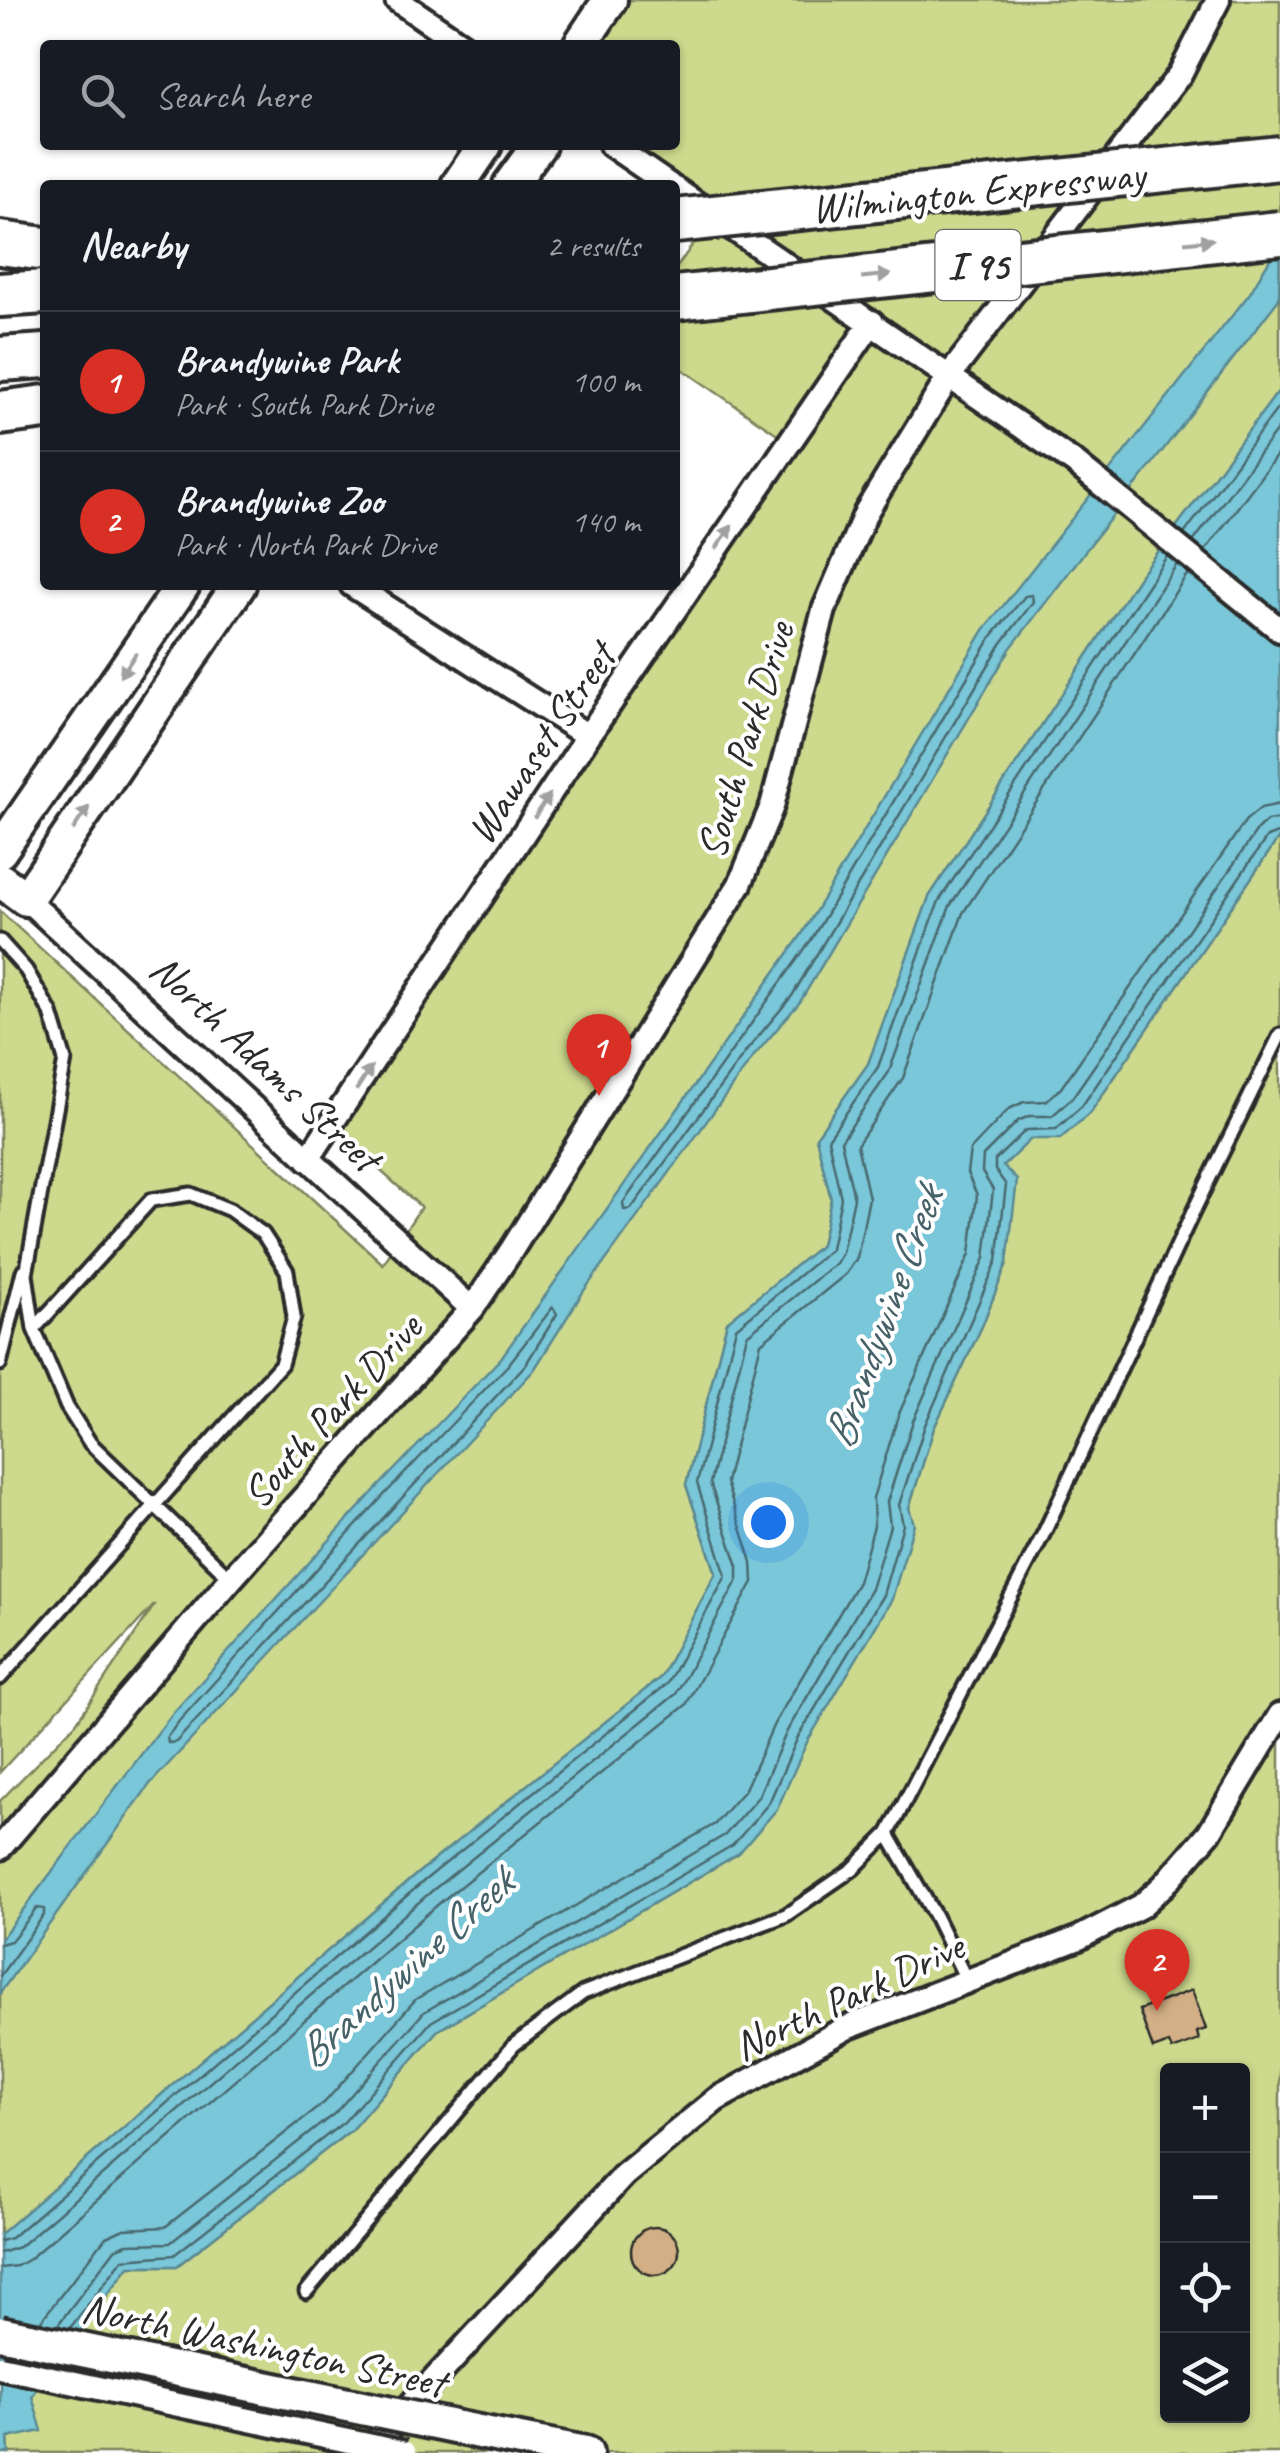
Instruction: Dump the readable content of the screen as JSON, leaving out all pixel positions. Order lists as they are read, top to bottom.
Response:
{
  "streets": {
    "highway": ["Wilmington Expressway", "I 95"],
    "street": [
      "South Park Drive",
      "Wawaset Street",
      "North Adams Street",
      "North Park Drive",
      "North Washington Street"
    ]
  },
  "crossings": [
    ["South Park Drive", "North Adams Street"],
    ["Wawaset Street", "North Adams Street"]
  ],
  "one_way": ["Wawaset Street"],
  "water": ["Brandywine Creek"],
  "page": {
    "search": "Search here",
    "heading": ["Nearby", "2 results"],
    "list": [
      {
        "mark": "1",
        "name": "Brandywine Park",
        "note": "Park · South Park Drive",
        "value": "100 m"
      },
      {
        "mark": "2",
        "name": "Brandywine Zoo",
        "note": "Park · North Park Drive",
        "value": "140 m"
      }
    ],
    "pins": ["1", "2"],
    "map_buttons": ["+", "−"]
  }
}
